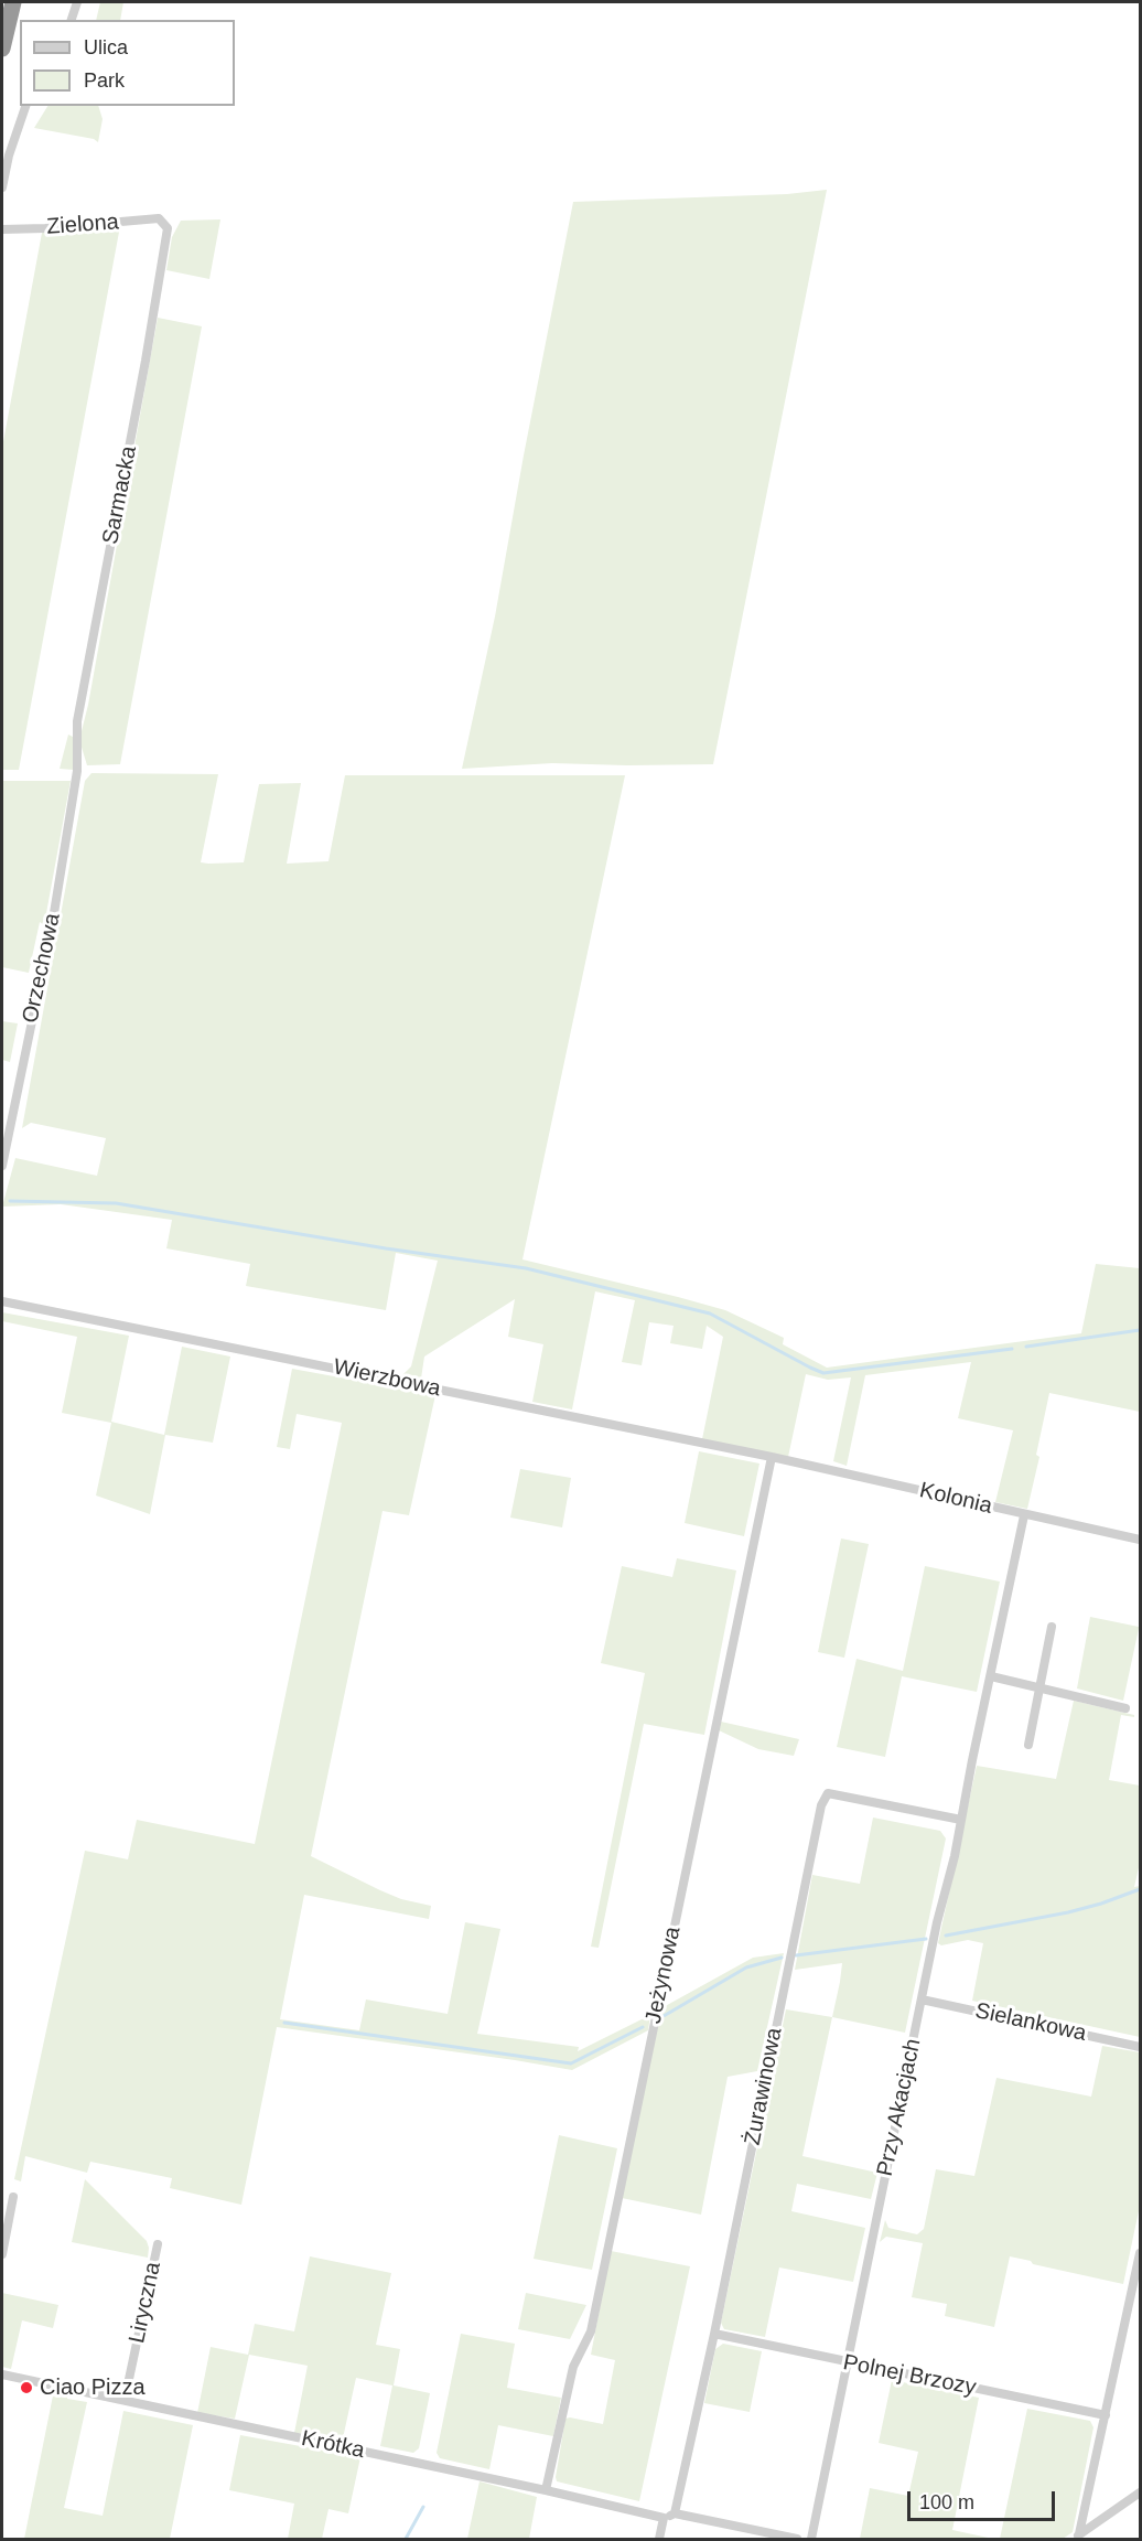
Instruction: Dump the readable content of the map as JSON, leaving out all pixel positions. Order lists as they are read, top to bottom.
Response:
{
  "streets": {
    "street": [
      "Zielona",
      "Sarmacka",
      "Orzechowa",
      "Wierzbowa",
      "Kolonia",
      "Jeżynowa",
      "Sielankowa",
      "Żurawinowa",
      "Przy Akacjach",
      "Liryczna",
      "Polnej Brzozy",
      "Krótka"
    ]
  },
  "crossings": [
    ["Zielona", "Sarmacka"],
    ["Sarmacka", "Orzechowa"],
    ["Wierzbowa", "Kolonia"],
    ["Wierzbowa", "Jeżynowa"],
    ["Kolonia", "Jeżynowa"],
    ["Kolonia", "Przy Akacjach"],
    ["Jeżynowa", "Krótka"],
    ["Sielankowa", "Przy Akacjach"],
    ["Żurawinowa", "Przy Akacjach"],
    ["Żurawinowa", "Polnej Brzozy"],
    ["Przy Akacjach", "Polnej Brzozy"],
    ["Liryczna", "Krótka"]
  ],
  "places": ["Ciao Pizza"],
  "legend": ["Ulica", "Park"],
  "scale_bar": "100 m"
}
